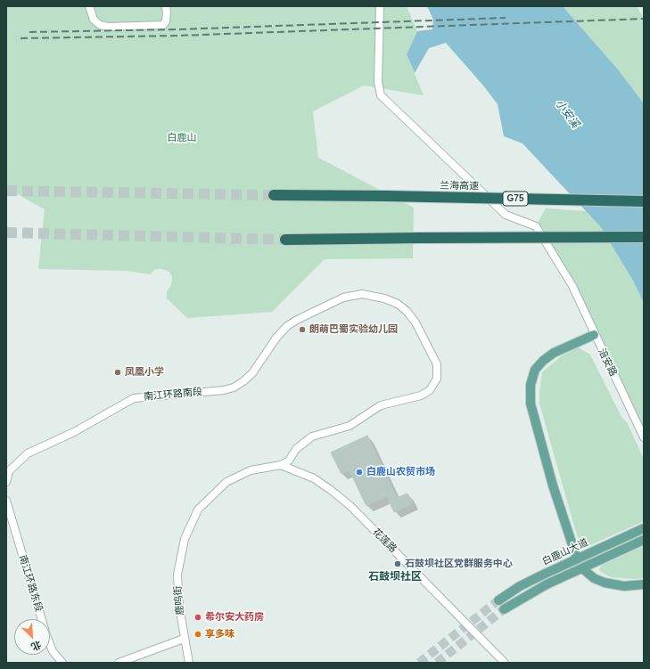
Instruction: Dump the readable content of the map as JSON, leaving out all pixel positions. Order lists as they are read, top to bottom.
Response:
{
  "streets": {
    "highway": ["兰海高速", "G75"],
    "main road": ["白鹿山大道"],
    "street": [
      "涪安路",
      "南江环路南段",
      "花莲路",
      "南江环路东段",
      "鹿鸣街"
    ]
  },
  "crossings": [
    ["南江环路南段", "花莲路"],
    ["南江环路南段", "鹿鸣街"],
    ["花莲路", "鹿鸣街"]
  ],
  "districts": ["石鼓坝社区"],
  "water": ["小安溪"],
  "parks": ["白鹿山"],
  "places": [
    "朗萌巴蜀实验幼儿园",
    "凤凰小学",
    "白鹿山农贸市场",
    "石鼓坝社区党群服务中心",
    "希尔安大药房",
    "享多味"
  ],
  "north": "bottom right"
}
